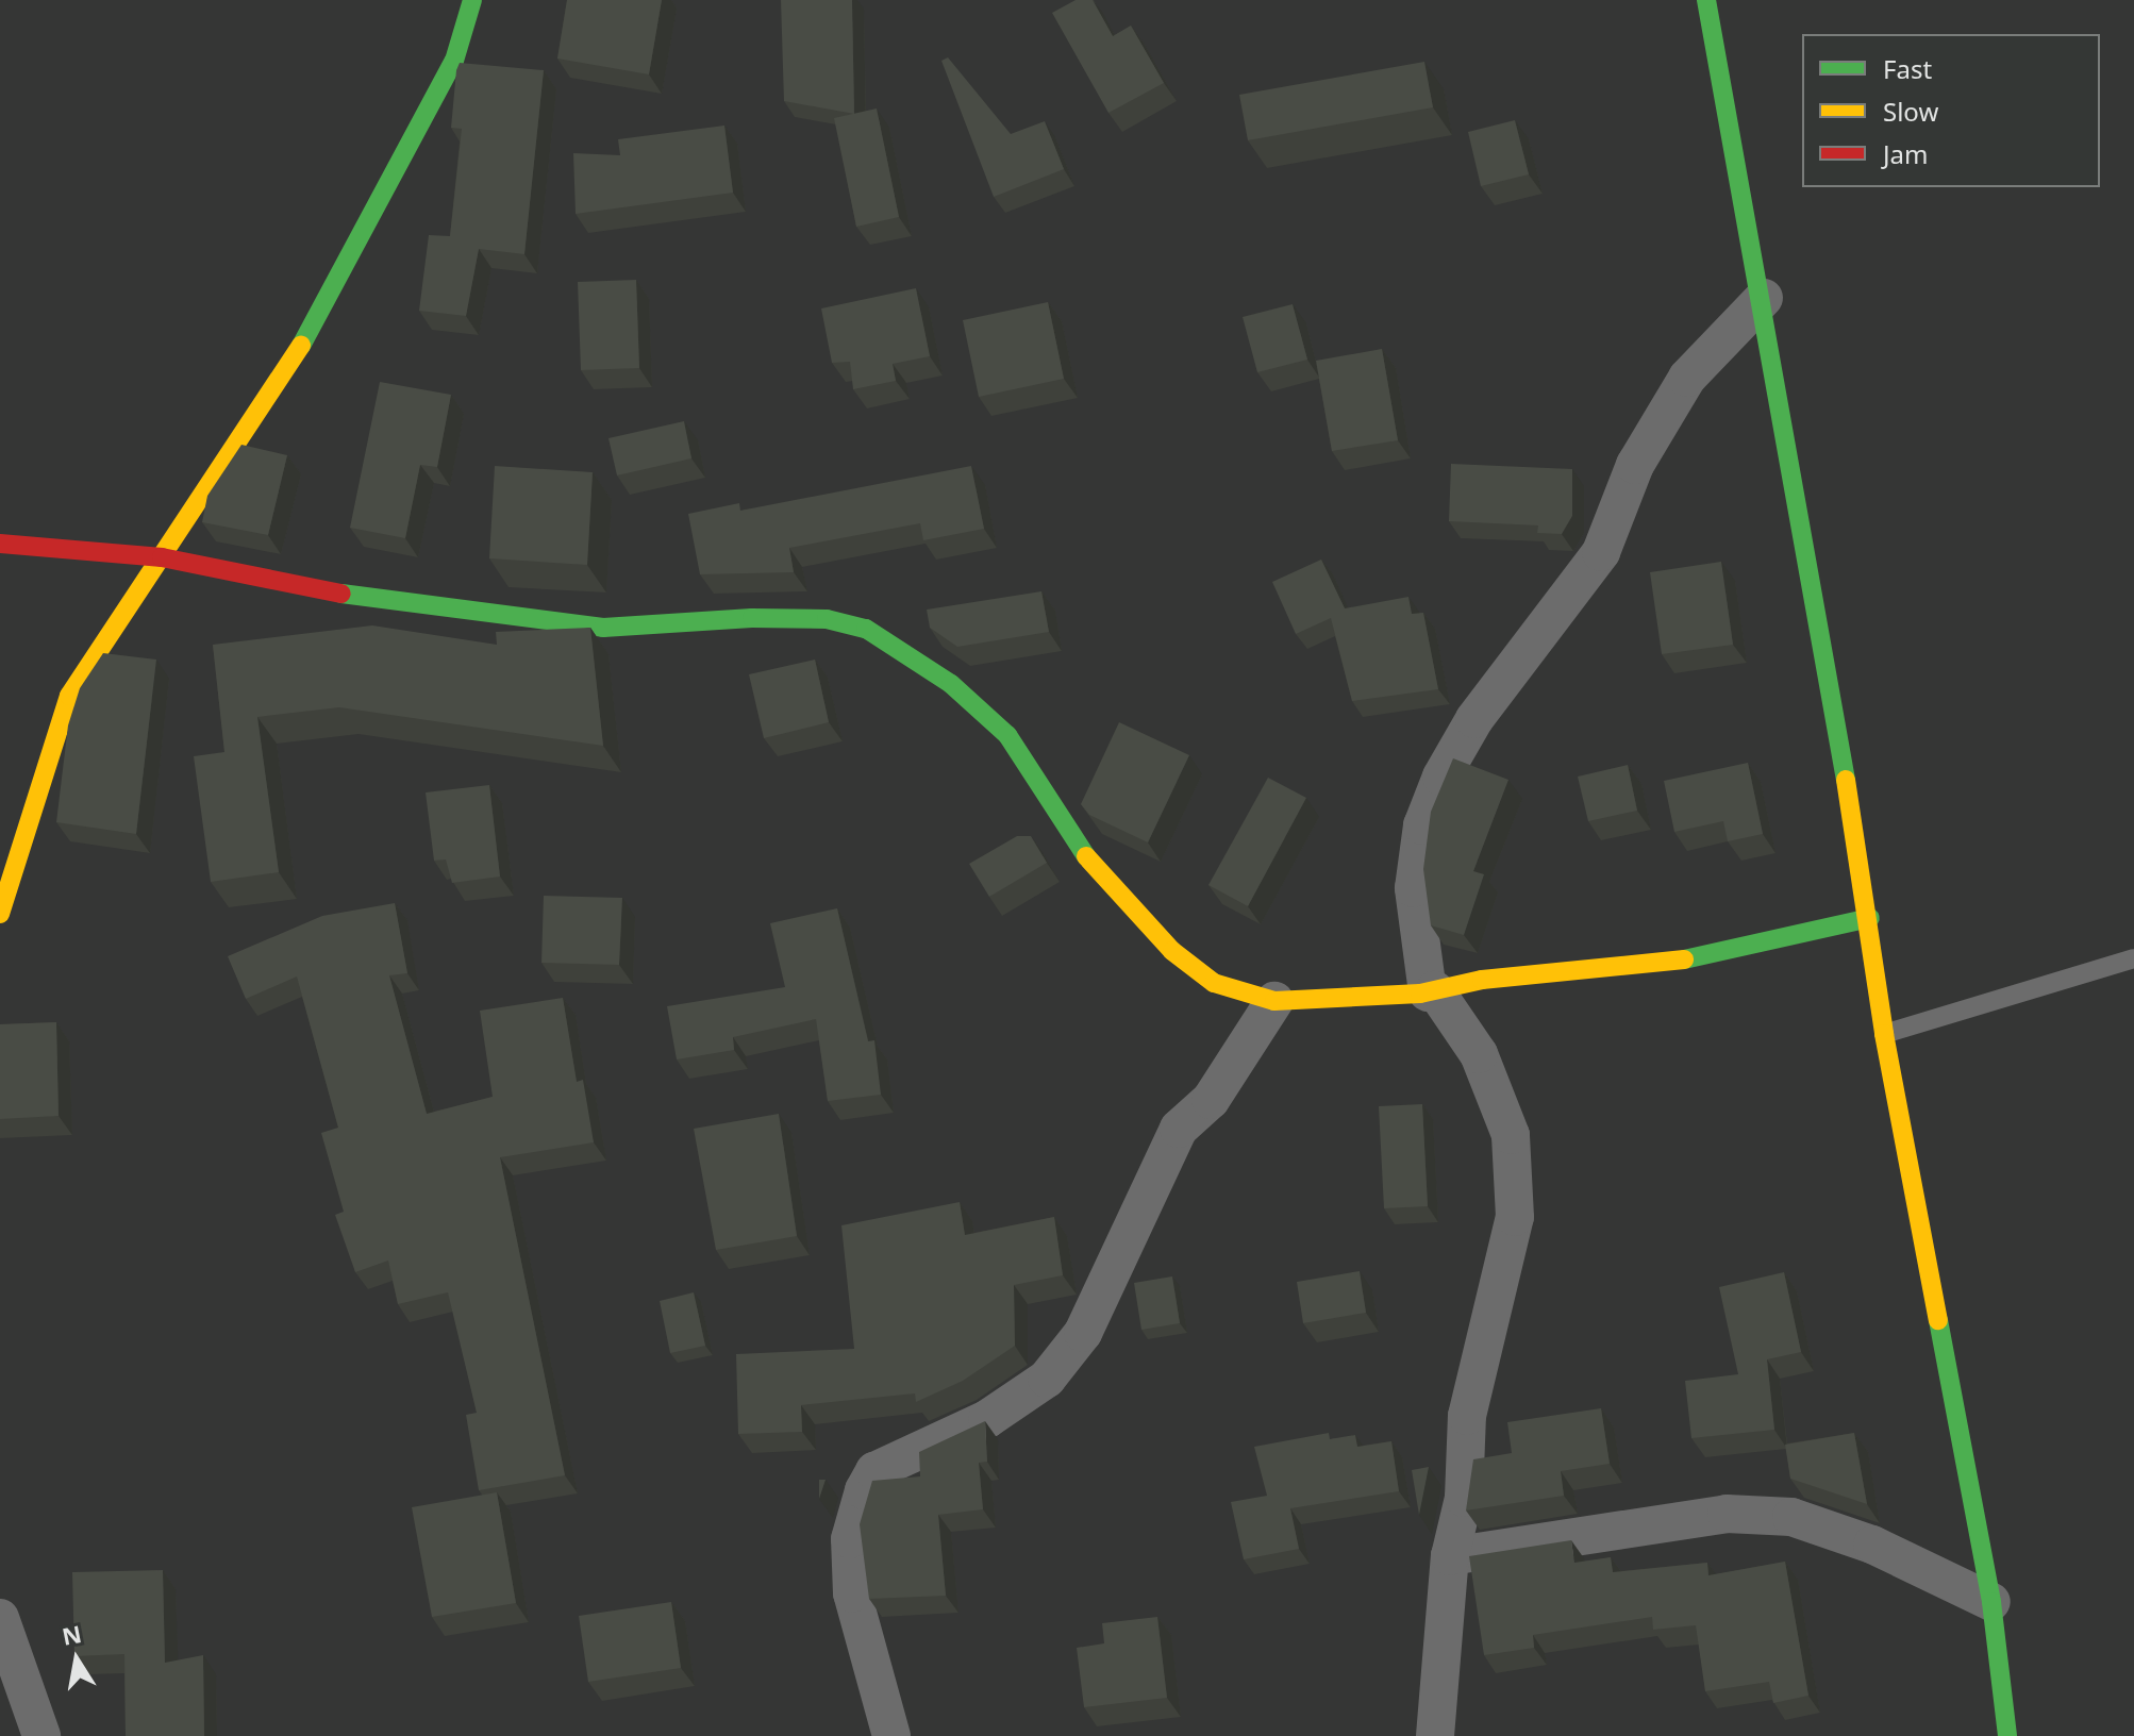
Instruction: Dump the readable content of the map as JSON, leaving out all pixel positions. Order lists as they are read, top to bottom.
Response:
{
  "legend": ["Fast", "Slow", "Jam"],
  "north": "top"
}
